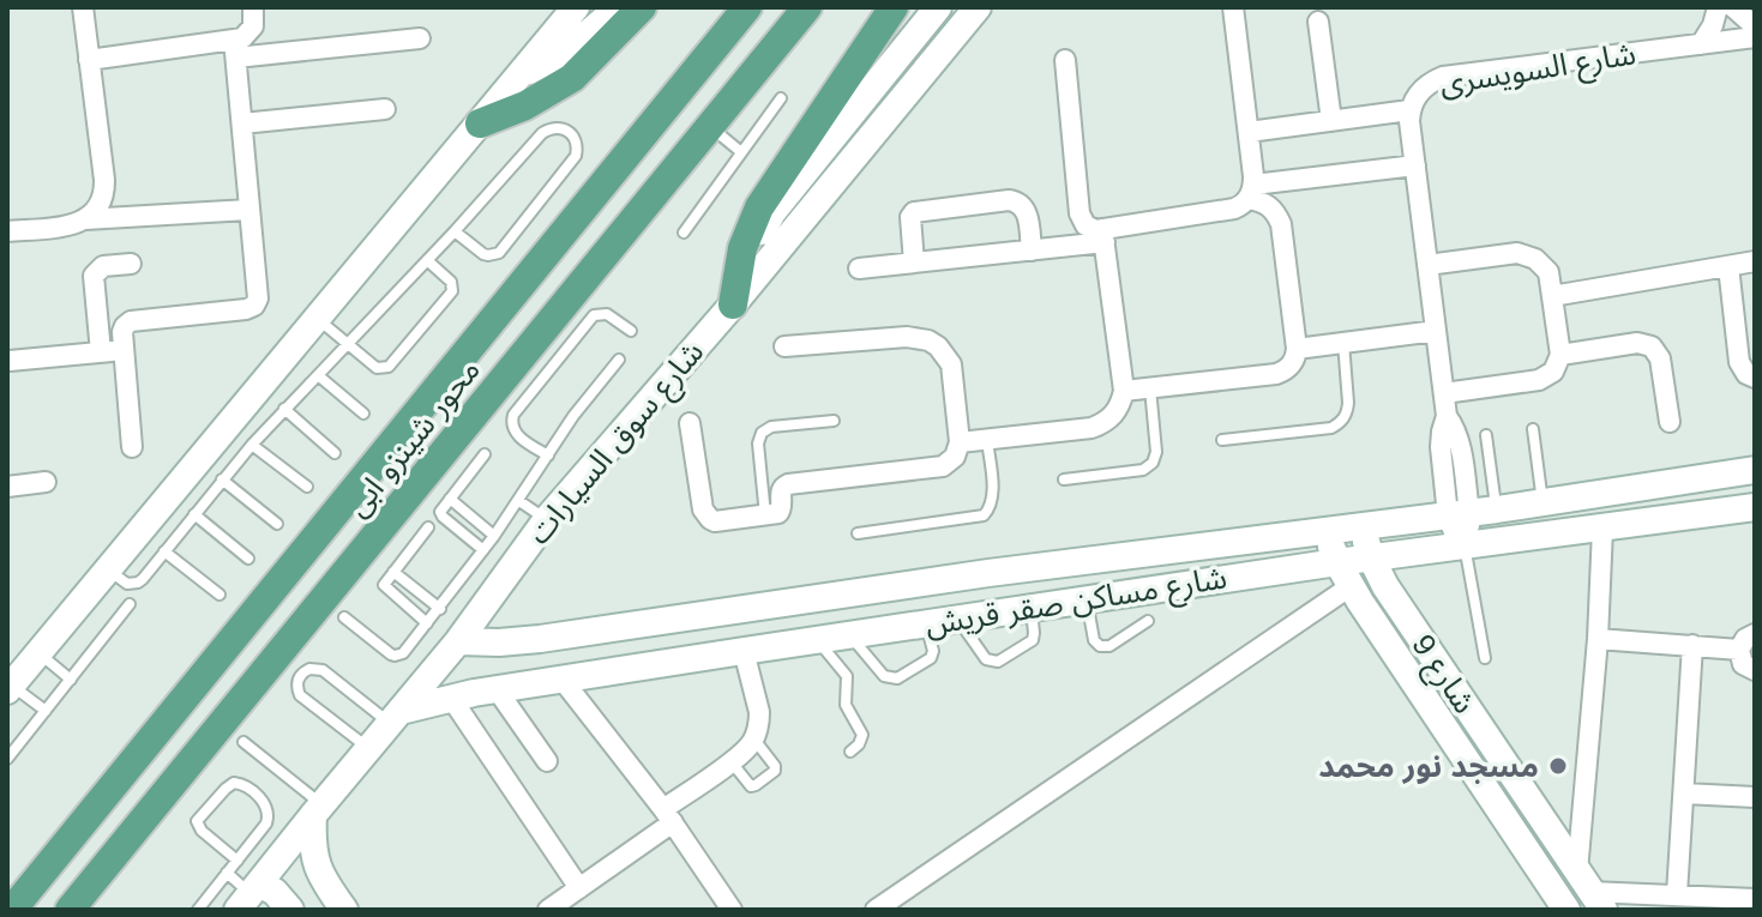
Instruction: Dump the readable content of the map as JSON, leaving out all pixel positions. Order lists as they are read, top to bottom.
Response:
{
  "streets": {
    "main road": ["محور شينزو ابى"],
    "street": [
      "شارع السويسرى",
      "شارع سوق السيارات",
      "شارع مساكن صقر قريش",
      "شارع 9"
    ]
  },
  "crossings": [
    ["شارع السويسرى", "شارع مساكن صقر قريش"],
    ["شارع سوق السيارات", "شارع مساكن صقر قريش"],
    ["شارع مساكن صقر قريش", "شارع 9"]
  ],
  "places": ["مسجد نور محمد"]
}
